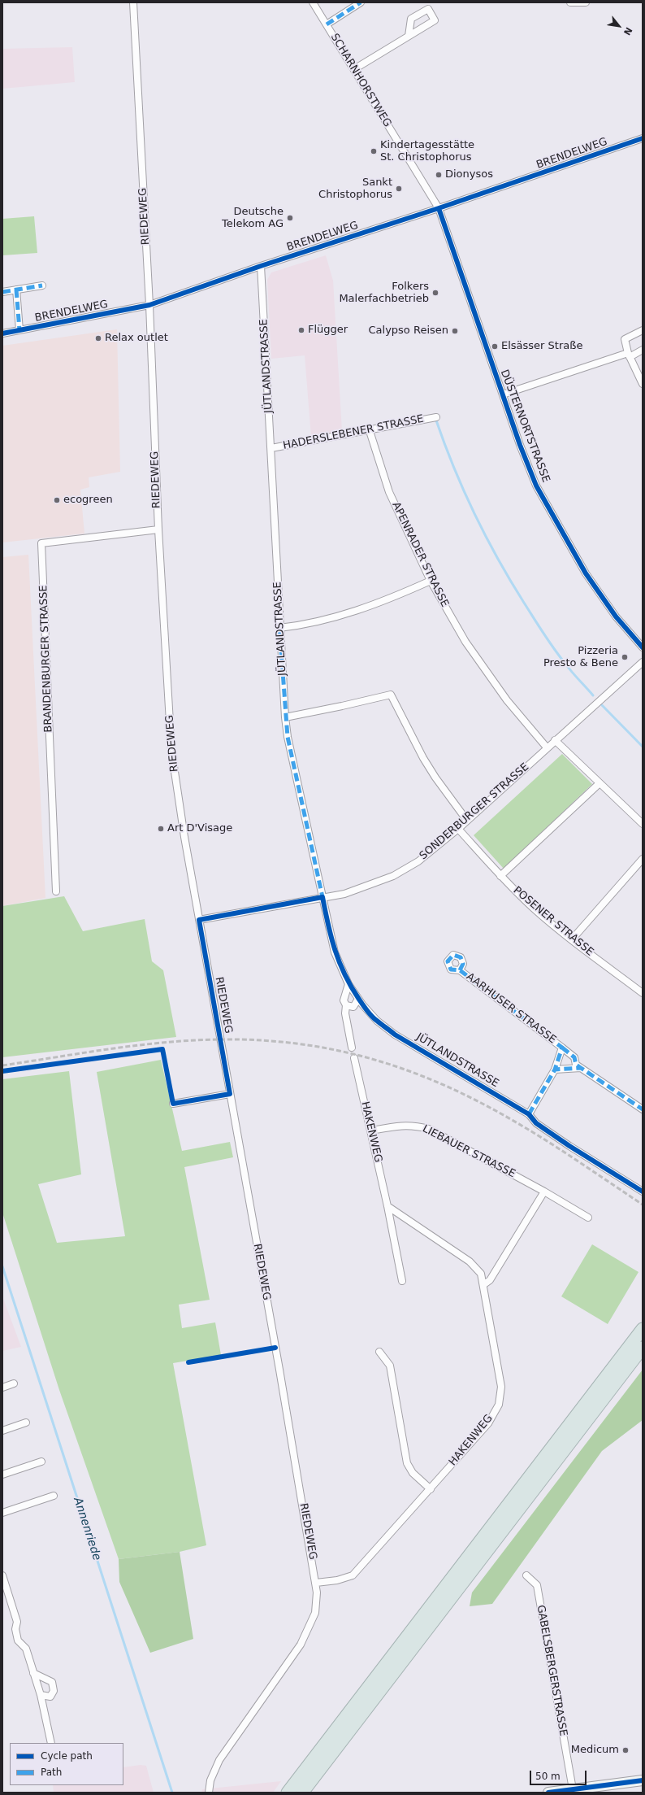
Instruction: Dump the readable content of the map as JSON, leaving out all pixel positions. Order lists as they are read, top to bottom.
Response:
{
  "streets": {
    "street": [
      "SCHARNHORSTWEG",
      "BRENDELWEG",
      "RIEDEWEG",
      "JÜTLANDSTRASSE",
      "DÜSTERNORTSTRASSE",
      "HADERSLEBENER STRASSE",
      "APENRADER STRASSE",
      "BRANDENBURGER STRASSE",
      "SONDERBURGER STRASSE",
      "POSENER STRASSE",
      "AARHUSER STRASSE",
      "HAKENWEG",
      "LIEBAUER STRASSE",
      "GABELSBERGERSTRASSE"
    ]
  },
  "crossings": [
    ["SCHARNHORSTWEG", "BRENDELWEG"],
    ["SCHARNHORSTWEG", "DÜSTERNORTSTRASSE"],
    ["BRENDELWEG", "RIEDEWEG"],
    ["BRENDELWEG", "JÜTLANDSTRASSE"],
    ["BRENDELWEG", "DÜSTERNORTSTRASSE"],
    ["RIEDEWEG", "BRANDENBURGER STRASSE"],
    ["RIEDEWEG", "SONDERBURGER STRASSE"],
    ["RIEDEWEG", "HAKENWEG"],
    ["JÜTLANDSTRASSE", "HADERSLEBENER STRASSE"],
    ["JÜTLANDSTRASSE", "SONDERBURGER STRASSE"],
    ["JÜTLANDSTRASSE", "AARHUSER STRASSE"],
    ["HADERSLEBENER STRASSE", "APENRADER STRASSE"],
    ["APENRADER STRASSE", "SONDERBURGER STRASSE"],
    ["SONDERBURGER STRASSE", "POSENER STRASSE"],
    ["HAKENWEG", "LIEBAUER STRASSE"]
  ],
  "water": ["Annenriede"],
  "places": [
    "Kindertagesstätte St. Christophorus",
    "Dionysos",
    "Sankt Christophorus",
    "Deutsche Telekom AG",
    "Folkers Malerfachbetrieb",
    "Flügger",
    "Calypso Reisen",
    "Relax outlet",
    "Elsässer Straße",
    "ecogreen",
    "Pizzeria Presto & Bene",
    "Art D'Visage",
    "Medicum"
  ],
  "legend": ["Cycle path", "Path"],
  "scale_bar": "50 m",
  "north": "bottom right"
}
